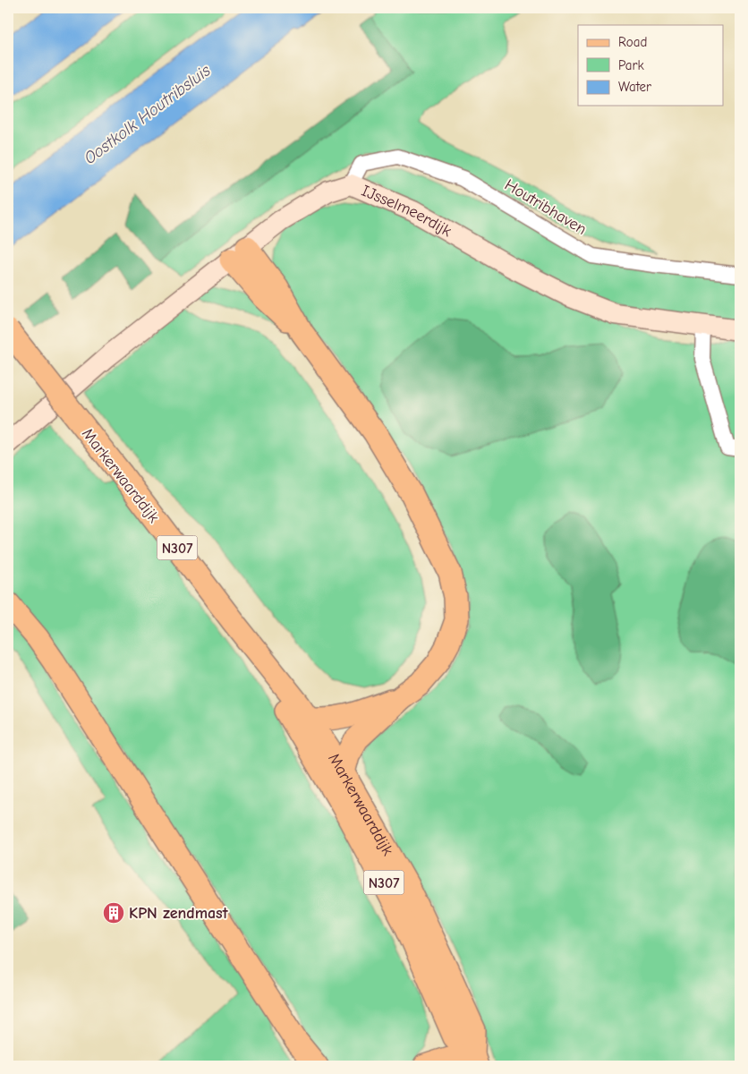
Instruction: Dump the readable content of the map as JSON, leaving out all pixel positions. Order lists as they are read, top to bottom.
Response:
{
  "streets": {
    "main road": ["Markerwaarddijk", "N307"],
    "street": ["Houtribhaven", "IJsselmeerdijk"]
  },
  "crossings": [
    ["Houtribhaven", "IJsselmeerdijk"]
  ],
  "water": ["Oostkolk Houtribsluis"],
  "places": {
    "building": ["KPN zendmast"]
  },
  "legend": ["Road", "Park", "Water"]
}
